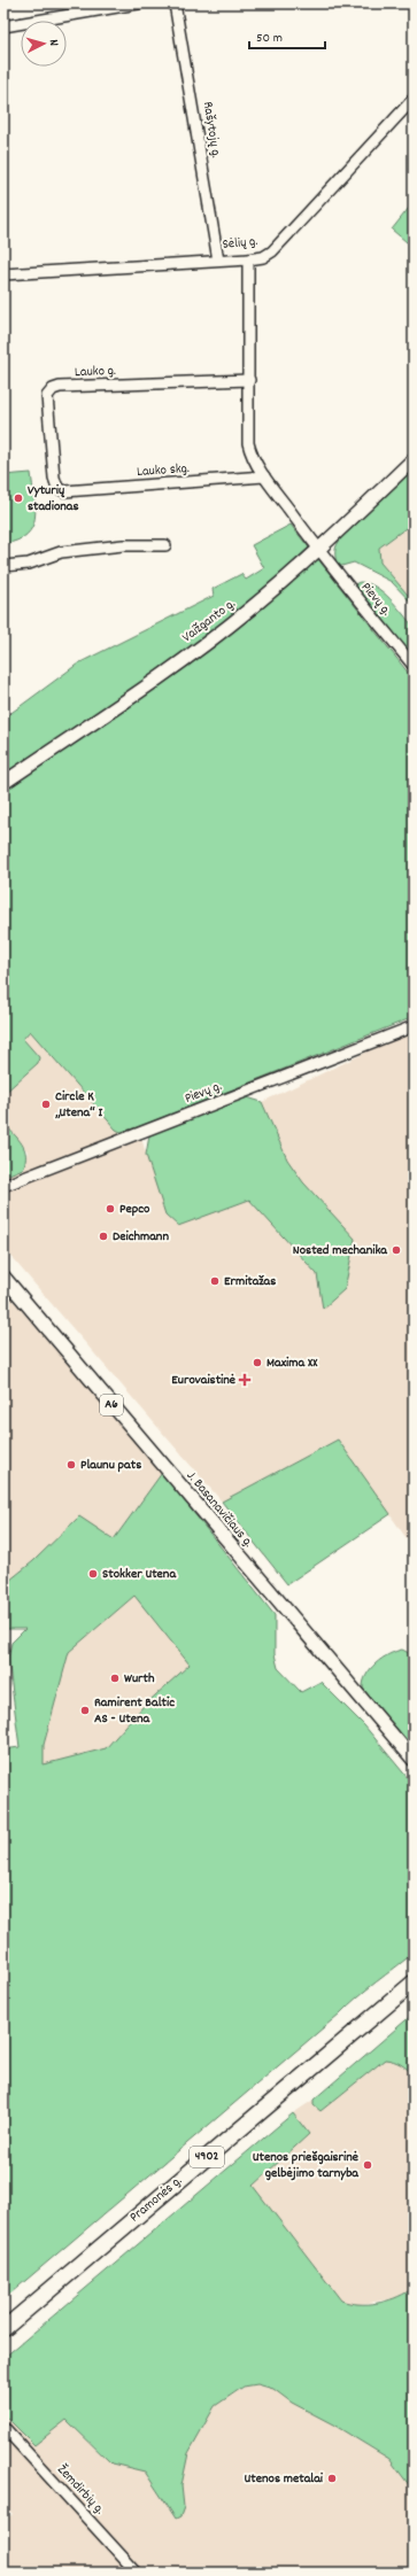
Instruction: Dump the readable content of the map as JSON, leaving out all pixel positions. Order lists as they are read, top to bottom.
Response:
{
  "streets": {
    "highway": ["4902", "Pramonės g."],
    "main road": ["Vaižganto g.", "A6", "J. Basanavičiaus g."],
    "street": [
      "Rašytojų g.",
      "Sėlių g.",
      "Lauko g.",
      "Lauko skg.",
      "Pievų g.",
      "Žemdirbių g."
    ]
  },
  "crossings": [
    ["Rašytojų g.", "Sėlių g."],
    ["Sėlių g.", "Pievų g."],
    ["Lauko g.", "Lauko skg."],
    ["Lauko g.", "Pievų g."],
    ["Lauko skg.", "Pievų g."],
    ["Pievų g.", "Vaižganto g."]
  ],
  "places": {
    "other": [
      "Vyturių stadionas",
      "Circle K „Utena“ I",
      "Pepco",
      "Deichmann",
      "Nosted mechanika",
      "Ermitažas",
      "Maxima XX",
      "Plaunu pats",
      "Stokker Utena",
      "Wurth",
      "Ramirent Baltic AS - Utena",
      "Utenos priešgaisrinė gelbėjimo tarnyba",
      "Utenos metalai"
    ],
    "health": ["Eurovaistinė"]
  },
  "scale_bar": "50 m",
  "north": "right"
}
